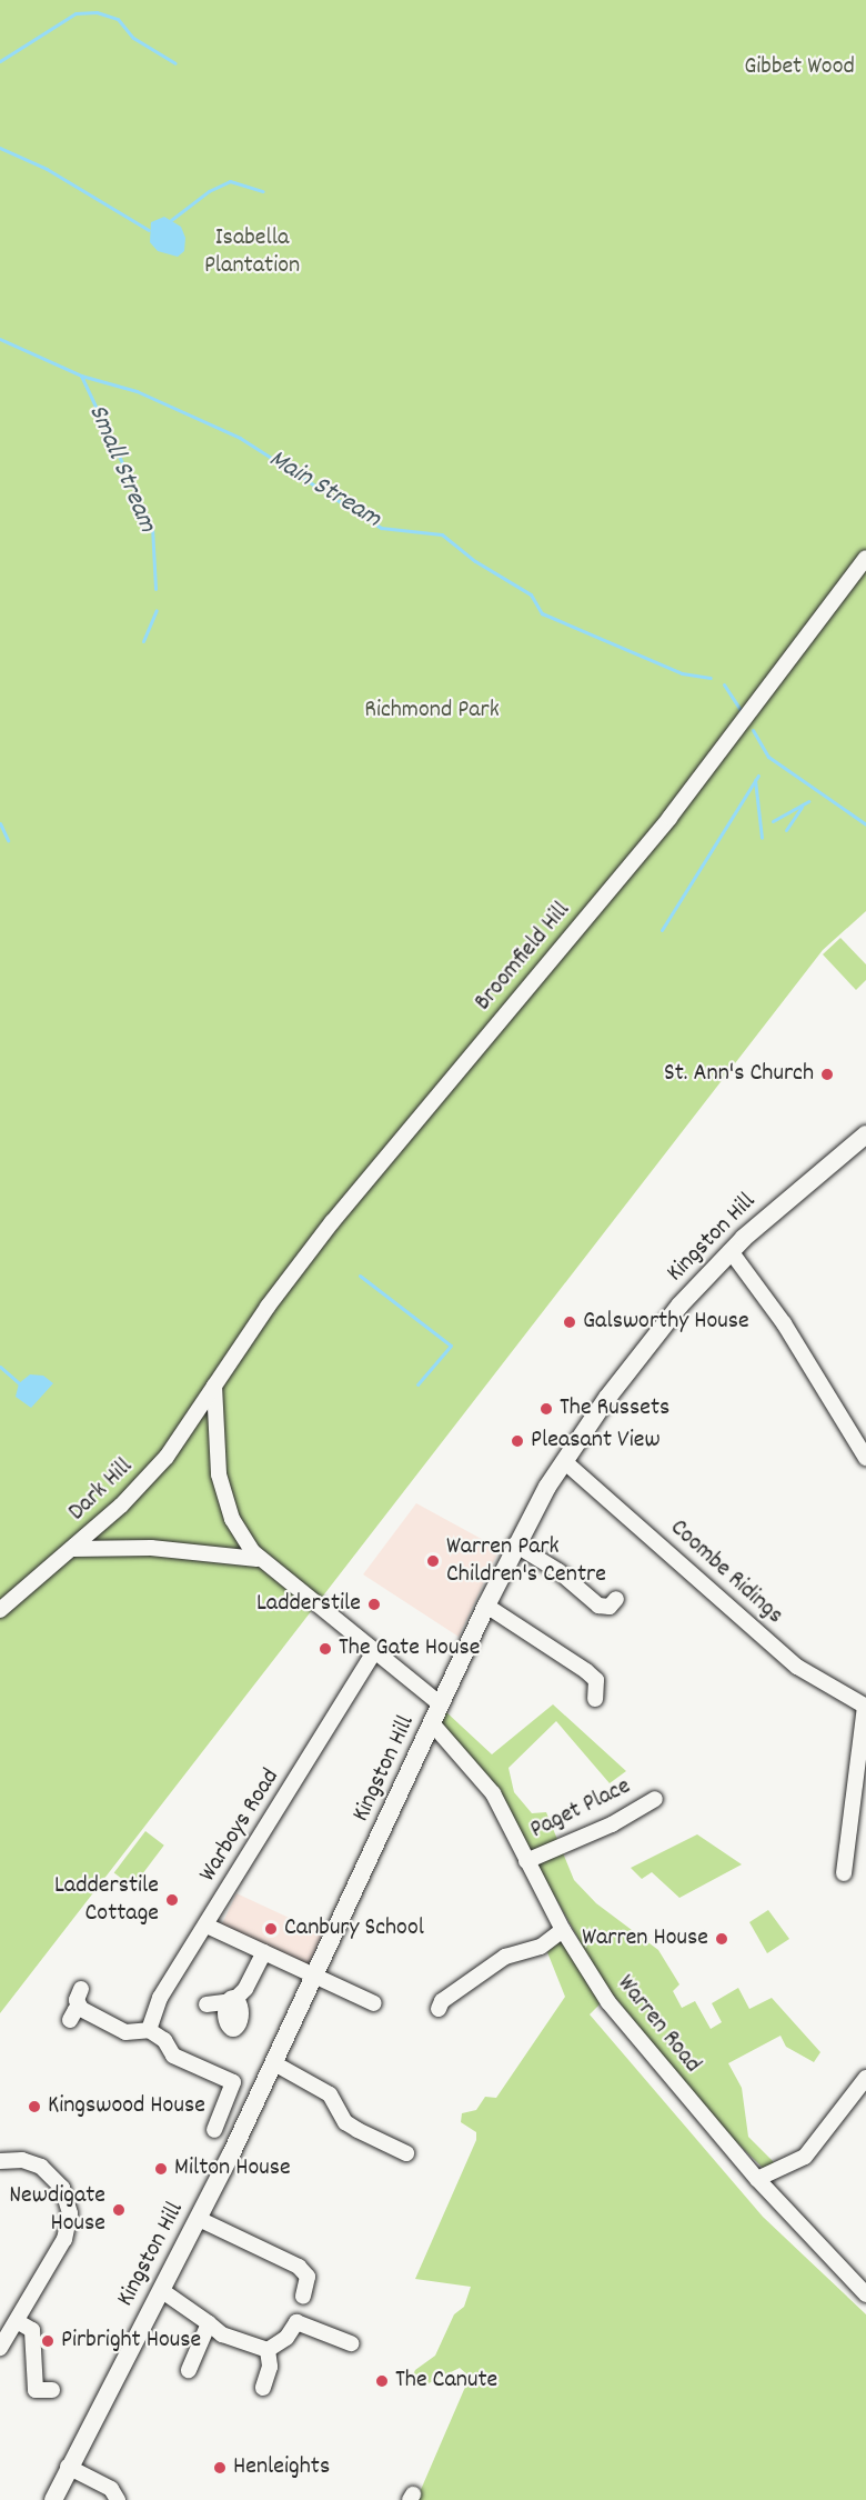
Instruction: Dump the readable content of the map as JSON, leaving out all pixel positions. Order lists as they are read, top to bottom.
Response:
{
  "streets": {
    "main road": ["Kingston Hill"],
    "street": [
      "Broomfield Hill",
      "Dark Hill",
      "Coombe Ridings",
      "Paget Place",
      "Warboys Road",
      "Warren Road"
    ]
  },
  "crossings": [
    ["Broomfield Hill", "Dark Hill"],
    ["Kingston Hill", "Coombe Ridings"],
    ["Kingston Hill", "Warren Road"],
    ["Paget Place", "Warren Road"]
  ],
  "water": ["Small Stream", "Main Stream"],
  "parks": ["Gibbet Wood", "Isabella Plantation", "Richmond Park"],
  "places": [
    "St. Ann's Church",
    "Galsworthy House",
    "The Russets",
    "Pleasant View",
    "Warren Park Children's Centre",
    "Ladderstile",
    "The Gate House",
    "Ladderstile Cottage",
    "Canbury School",
    "Warren House",
    "Kingswood House",
    "Milton House",
    "Newdigate House",
    "Pirbright House",
    "The Canute",
    "Henleights"
  ]
}
